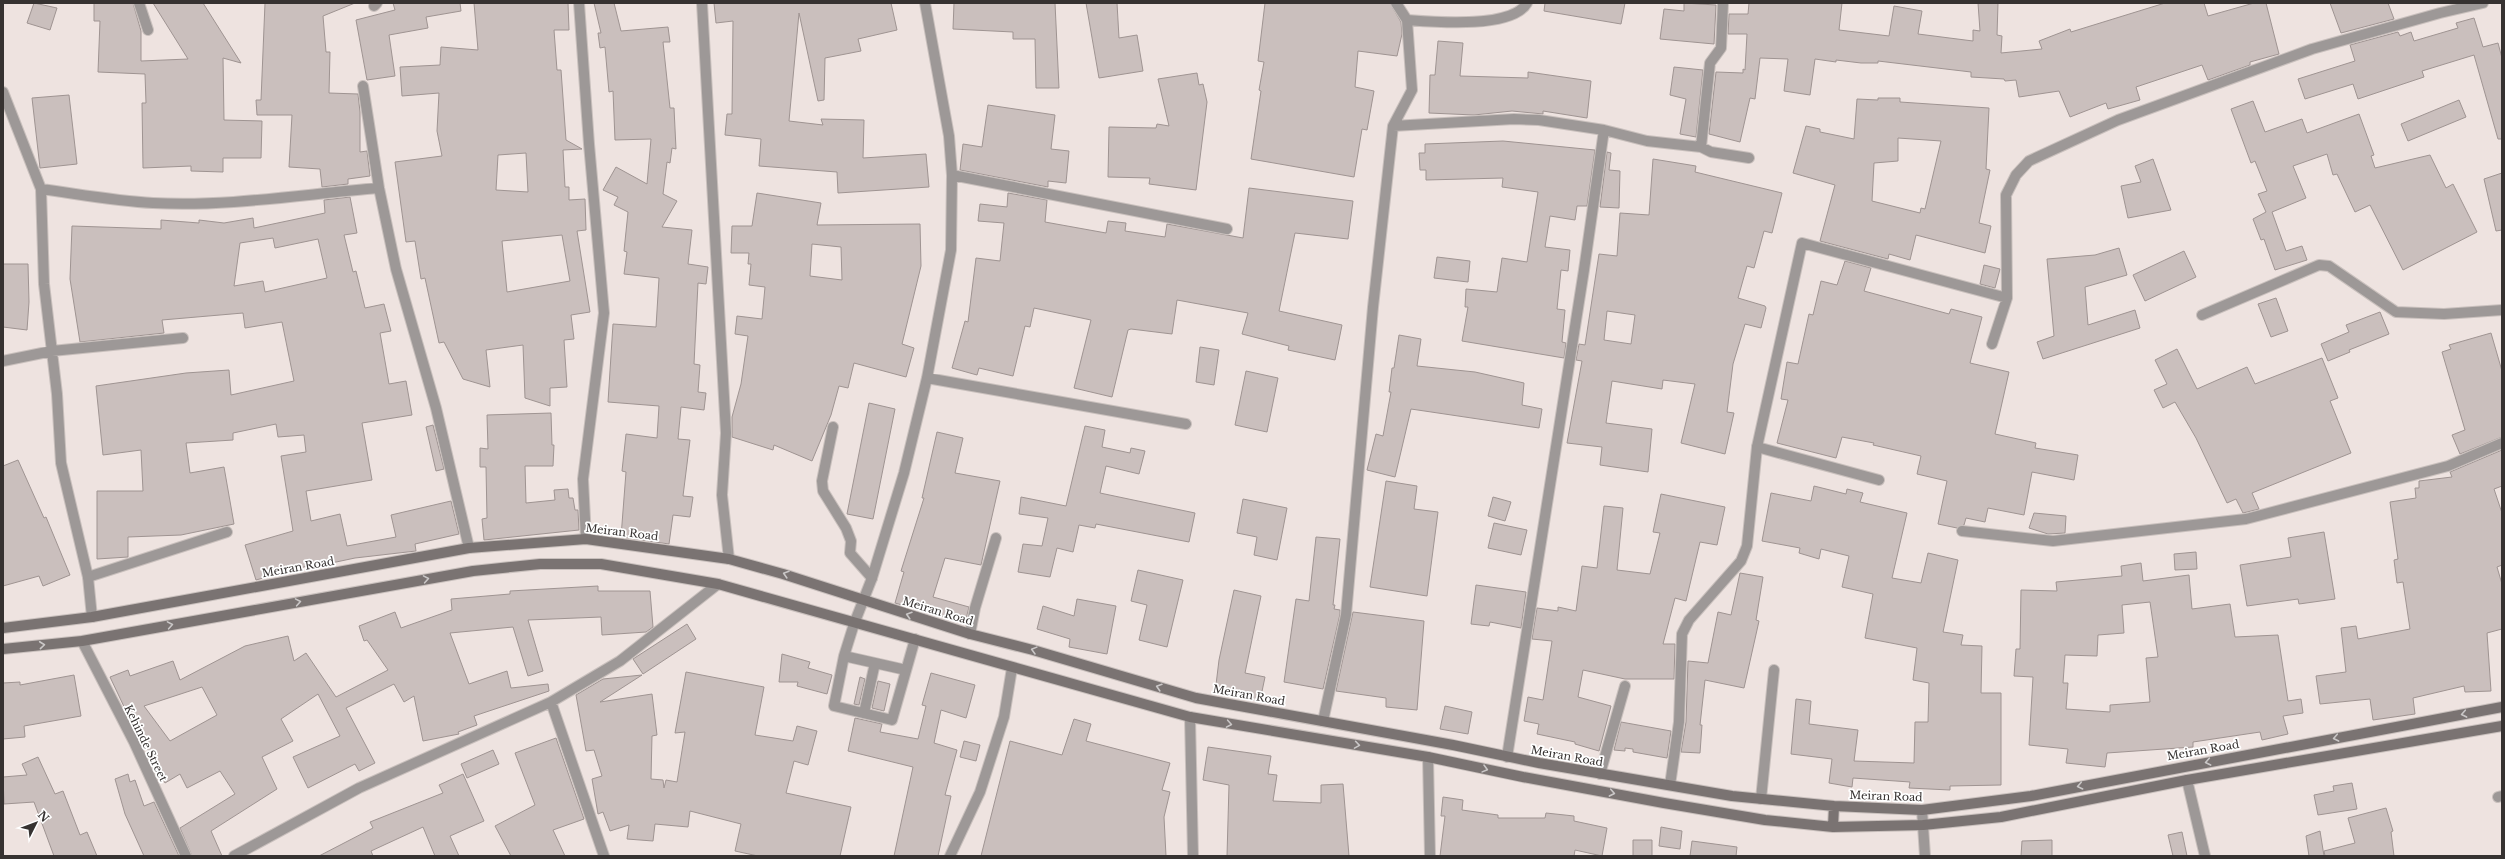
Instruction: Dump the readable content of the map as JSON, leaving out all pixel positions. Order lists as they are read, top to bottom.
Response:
{
  "streets": {
    "main road": ["Meiran Road"],
    "street": ["Kehinde Street"]
  },
  "north": "top right"
}
